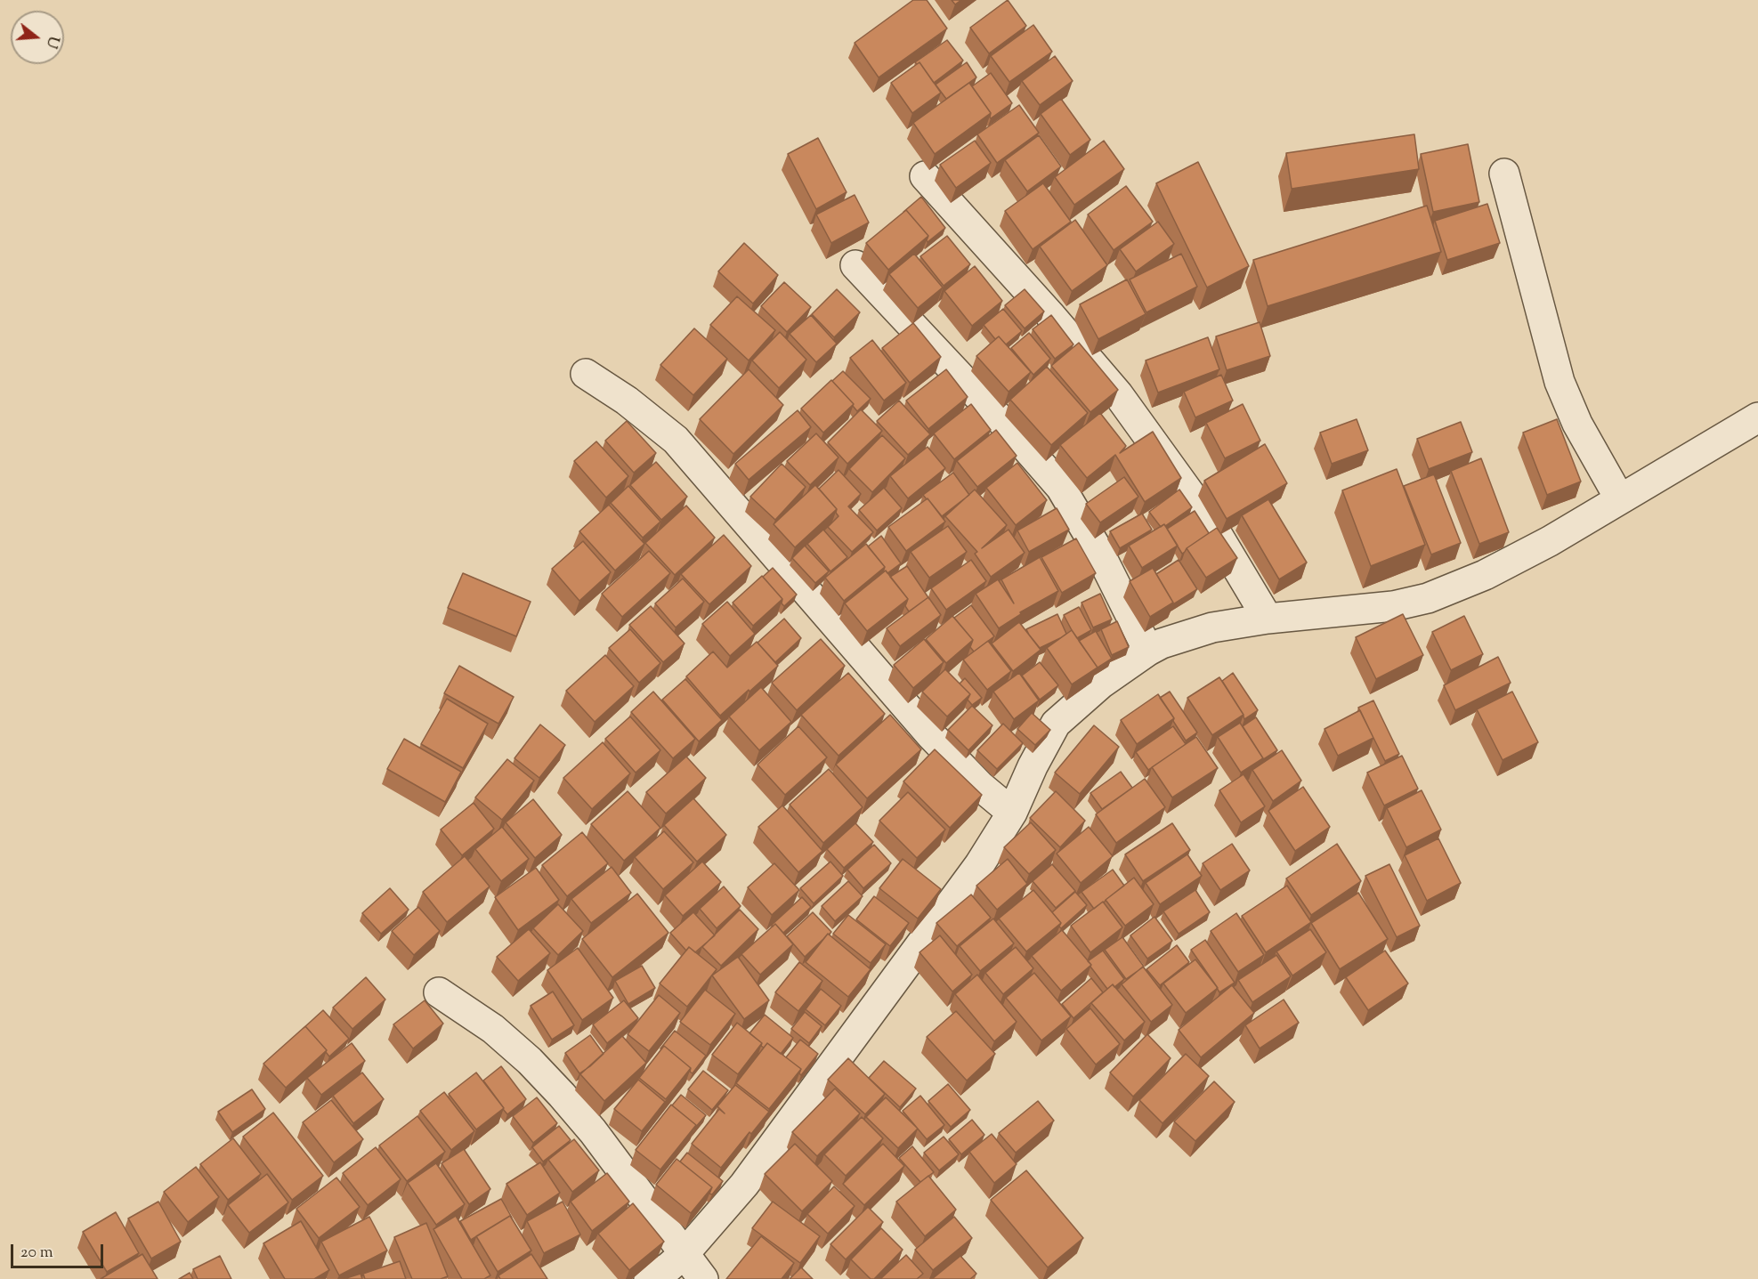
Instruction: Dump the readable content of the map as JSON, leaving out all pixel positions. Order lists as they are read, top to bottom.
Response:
{
  "scale_bar": "20 m",
  "north": "right"
}
